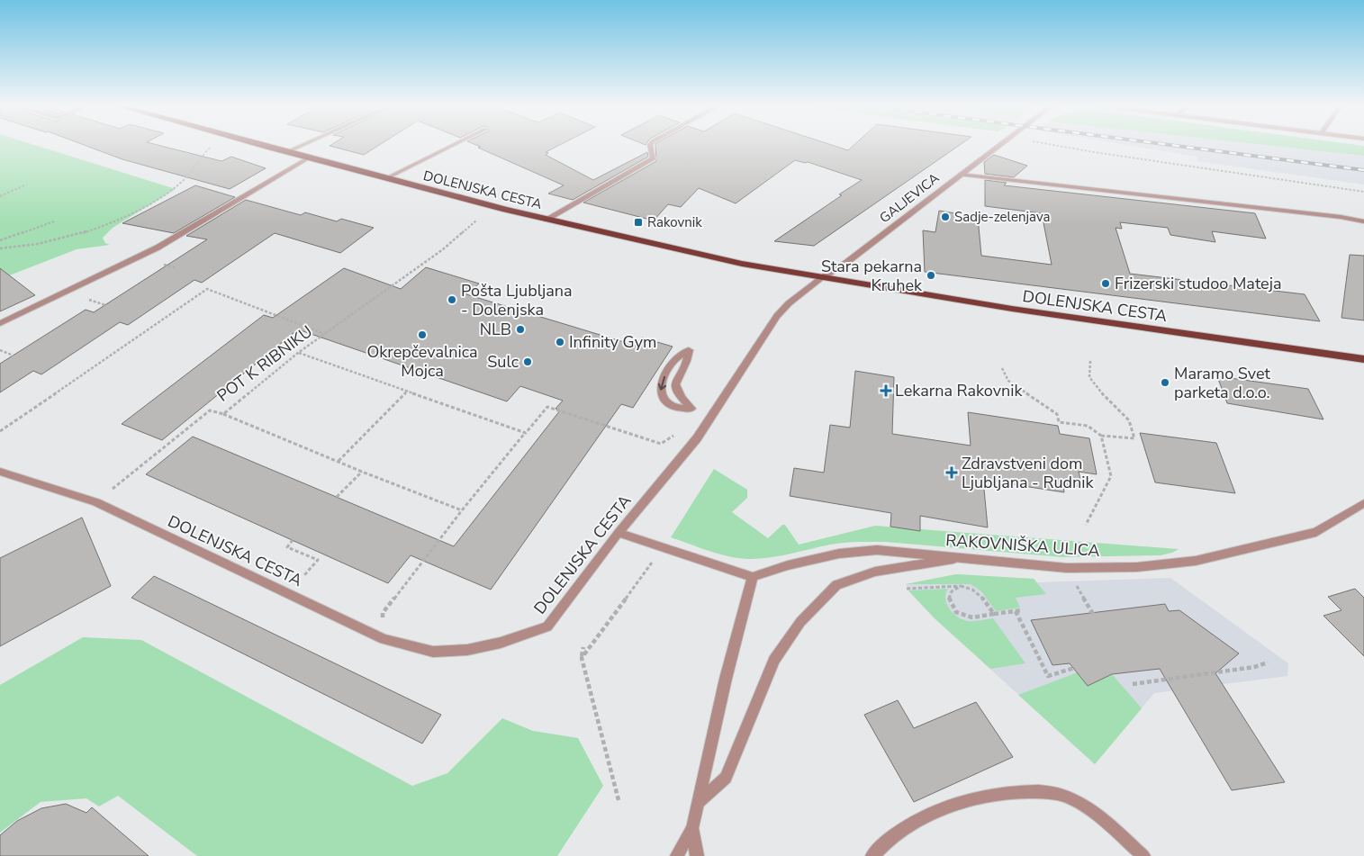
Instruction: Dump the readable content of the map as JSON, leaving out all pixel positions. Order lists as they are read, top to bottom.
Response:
{
  "streets": {
    "main road": ["DOLENJSKA CESTA"],
    "street": ["GALJEVICA", "RAKOVNIŠKA ULICA"],
    "path": ["POT K RIBNIKU"]
  },
  "crossings": [
    ["DOLENJSKA CESTA", "GALJEVICA"],
    ["DOLENJSKA CESTA", "POT K RIBNIKU"]
  ],
  "places": {
    "other": [
      "Sadje-zelenjava",
      "Stara pekarna Kruhek",
      "Frizerski studoo Mateja",
      "Pošta Ljubljana - Dolenjska",
      "NLB",
      "Okrepčevalnica Mojca",
      "Infinity Gym",
      "Sulc",
      "Maramo Svet parketa d.o.o."
    ],
    "transit": ["Rakovnik"],
    "health": ["Lekarna Rakovnik", "Zdravstveni dom Ljubljana - Rudnik"]
  }
}
